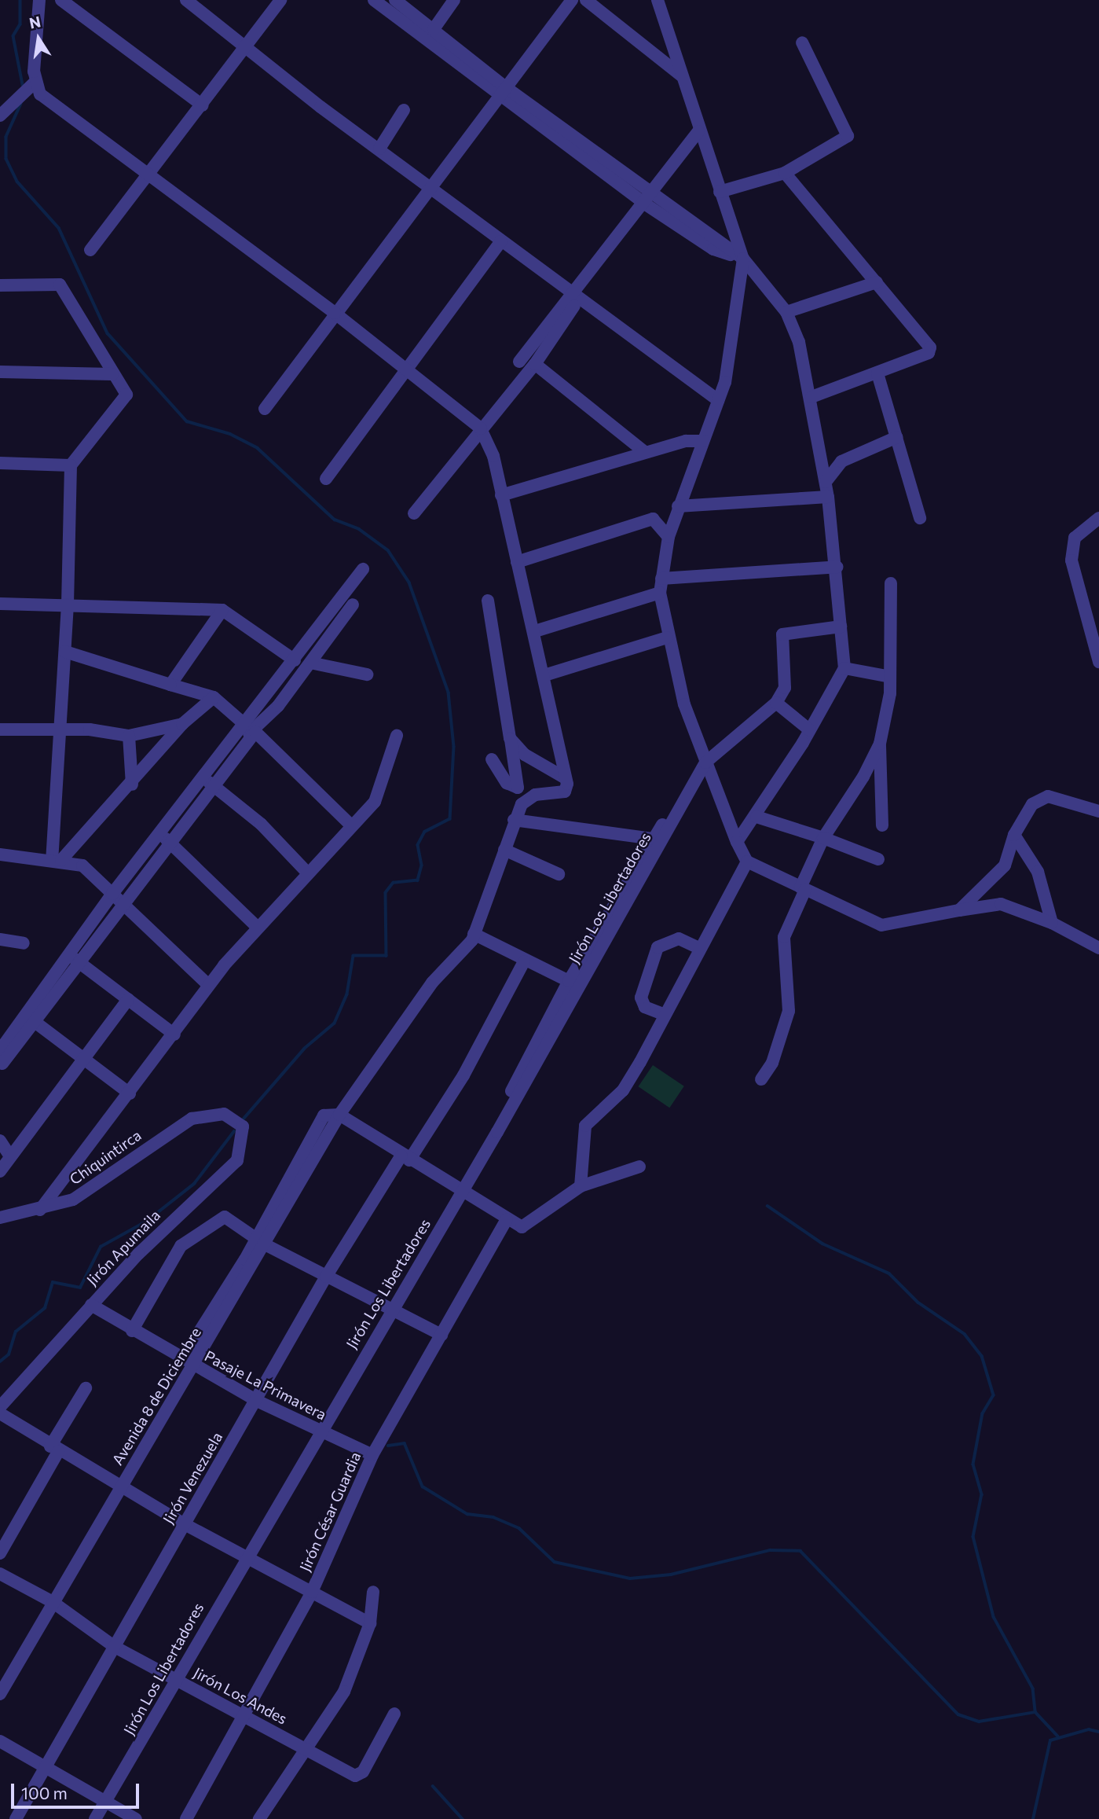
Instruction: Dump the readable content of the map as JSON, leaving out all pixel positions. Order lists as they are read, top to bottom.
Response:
{
  "streets": {
    "street": [
      "Jirón Los Libertadores",
      "Chiquintirca",
      "Jirón Apumaila",
      "Pasaje La Primavera",
      "Avenida 8 de Diciembre",
      "Jirón Venezuela",
      "Jirón César Guardia",
      "Jirón Los Andes"
    ]
  },
  "crossings": [
    ["Jirón Los Libertadores", "Pasaje La Primavera"],
    ["Jirón Los Libertadores", "Jirón Los Andes"],
    ["Chiquintirca", "Jirón Apumaila"],
    ["Jirón Apumaila", "Pasaje La Primavera"],
    ["Pasaje La Primavera", "Avenida 8 de Diciembre"],
    ["Pasaje La Primavera", "Jirón Venezuela"],
    ["Pasaje La Primavera", "Jirón César Guardia"],
    ["Avenida 8 de Diciembre", "Jirón Los Andes"],
    ["Jirón Venezuela", "Jirón Los Andes"],
    ["Jirón César Guardia", "Jirón Los Andes"]
  ],
  "scale_bar": "100 m",
  "north": "top"
}
